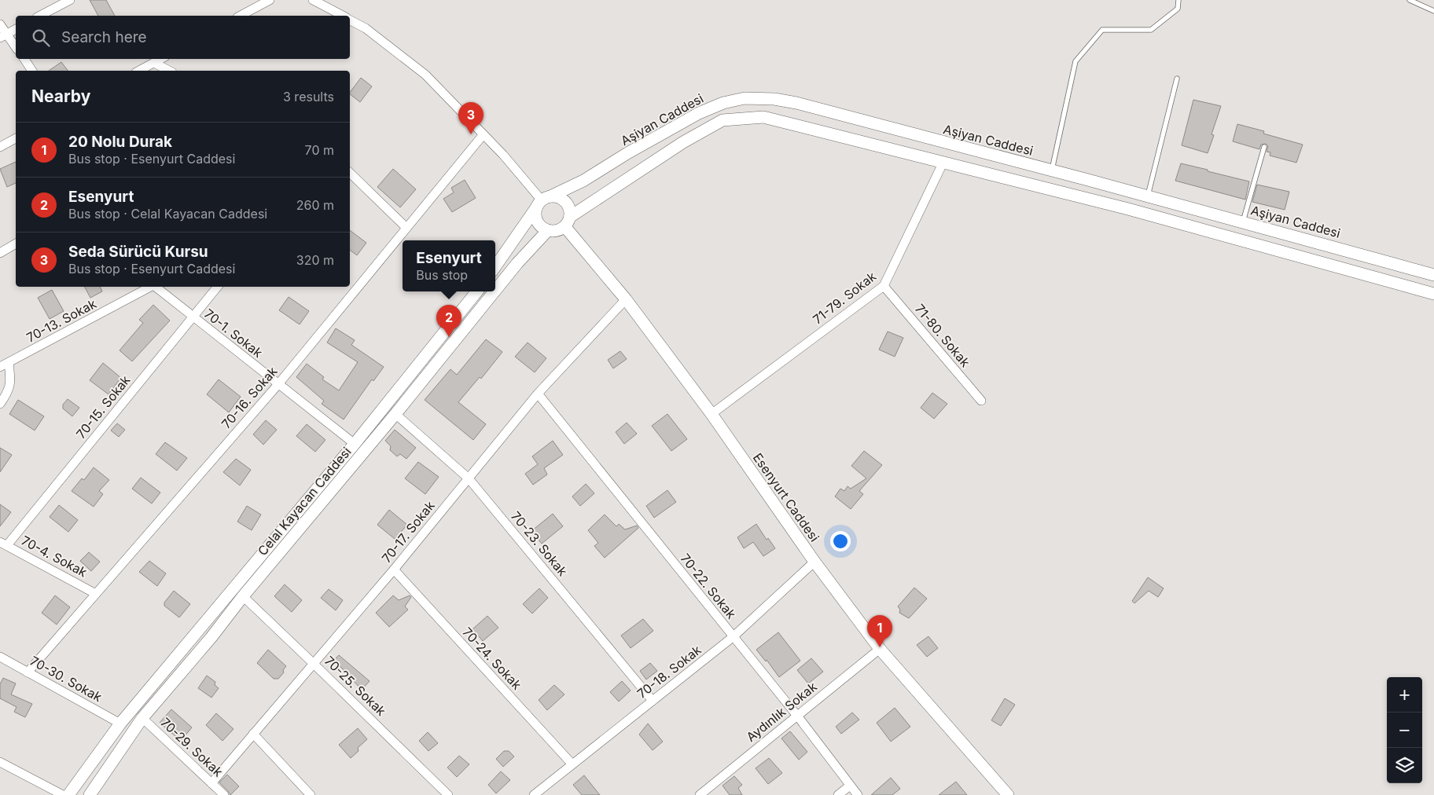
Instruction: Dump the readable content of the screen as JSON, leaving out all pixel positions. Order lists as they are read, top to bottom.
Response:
{
  "streets": {
    "street": [
      "Aşiyan Caddesi",
      "71-79. Sokak",
      "70-13. Sokak",
      "70-1. Sokak",
      "71-80. Sokak",
      "70-16. Sokak",
      "70-15. Sokak",
      "Esenyurt Caddesi",
      "Celal Kayacan Caddesi",
      "70-17. Sokak",
      "70-23. Sokak",
      "70-4. Sokak",
      "70-22. Sokak",
      "70-24. Sokak",
      "70-18. Sokak",
      "70-30. Sokak",
      "70-25. Sokak",
      "Aydınlık Sokak",
      "70-29. Sokak"
    ]
  },
  "crossings": [
    ["Aşiyan Caddesi", "Esenyurt Caddesi"],
    ["Aşiyan Caddesi", "Celal Kayacan Caddesi"],
    ["71-79. Sokak", "71-80. Sokak"],
    ["71-79. Sokak", "Esenyurt Caddesi"],
    ["70-1. Sokak", "70-16. Sokak"],
    ["70-1. Sokak", "70-15. Sokak"],
    ["70-1. Sokak", "Celal Kayacan Caddesi"],
    ["70-16. Sokak", "70-4. Sokak"],
    ["70-16. Sokak", "70-30. Sokak"],
    ["70-15. Sokak", "70-4. Sokak"],
    ["Esenyurt Caddesi", "Celal Kayacan Caddesi"],
    ["Esenyurt Caddesi", "70-17. Sokak"],
    ["Esenyurt Caddesi", "70-18. Sokak"],
    ["Esenyurt Caddesi", "Aydınlık Sokak"],
    ["Celal Kayacan Caddesi", "70-23. Sokak"],
    ["Celal Kayacan Caddesi", "70-30. Sokak"],
    ["Celal Kayacan Caddesi", "70-25. Sokak"],
    ["Celal Kayacan Caddesi", "70-29. Sokak"],
    ["70-17. Sokak", "70-23. Sokak"],
    ["70-17. Sokak", "70-22. Sokak"],
    ["70-17. Sokak", "70-24. Sokak"],
    ["70-17. Sokak", "70-25. Sokak"],
    ["70-17. Sokak", "70-29. Sokak"],
    ["70-23. Sokak", "70-18. Sokak"],
    ["70-22. Sokak", "70-18. Sokak"],
    ["70-22. Sokak", "Aydınlık Sokak"],
    ["70-24. Sokak", "70-18. Sokak"]
  ],
  "page": {
    "search": "Search here",
    "heading": ["Nearby", "3 results"],
    "pins": ["3", "2", "1"],
    "list": [
      {
        "mark": "1",
        "name": "20 Nolu Durak",
        "note": "Bus stop · Esenyurt Caddesi",
        "value": "70 m"
      },
      {
        "mark": "2",
        "name": "Esenyurt",
        "note": "Bus stop · Celal Kayacan Caddesi",
        "value": "260 m"
      },
      {
        "mark": "3",
        "name": "Seda Sürücü Kursu",
        "note": "Bus stop · Esenyurt Caddesi",
        "value": "320 m"
      }
    ],
    "popup": ["Esenyurt", "Bus stop"],
    "map_buttons": ["+", "−"]
  }
}
